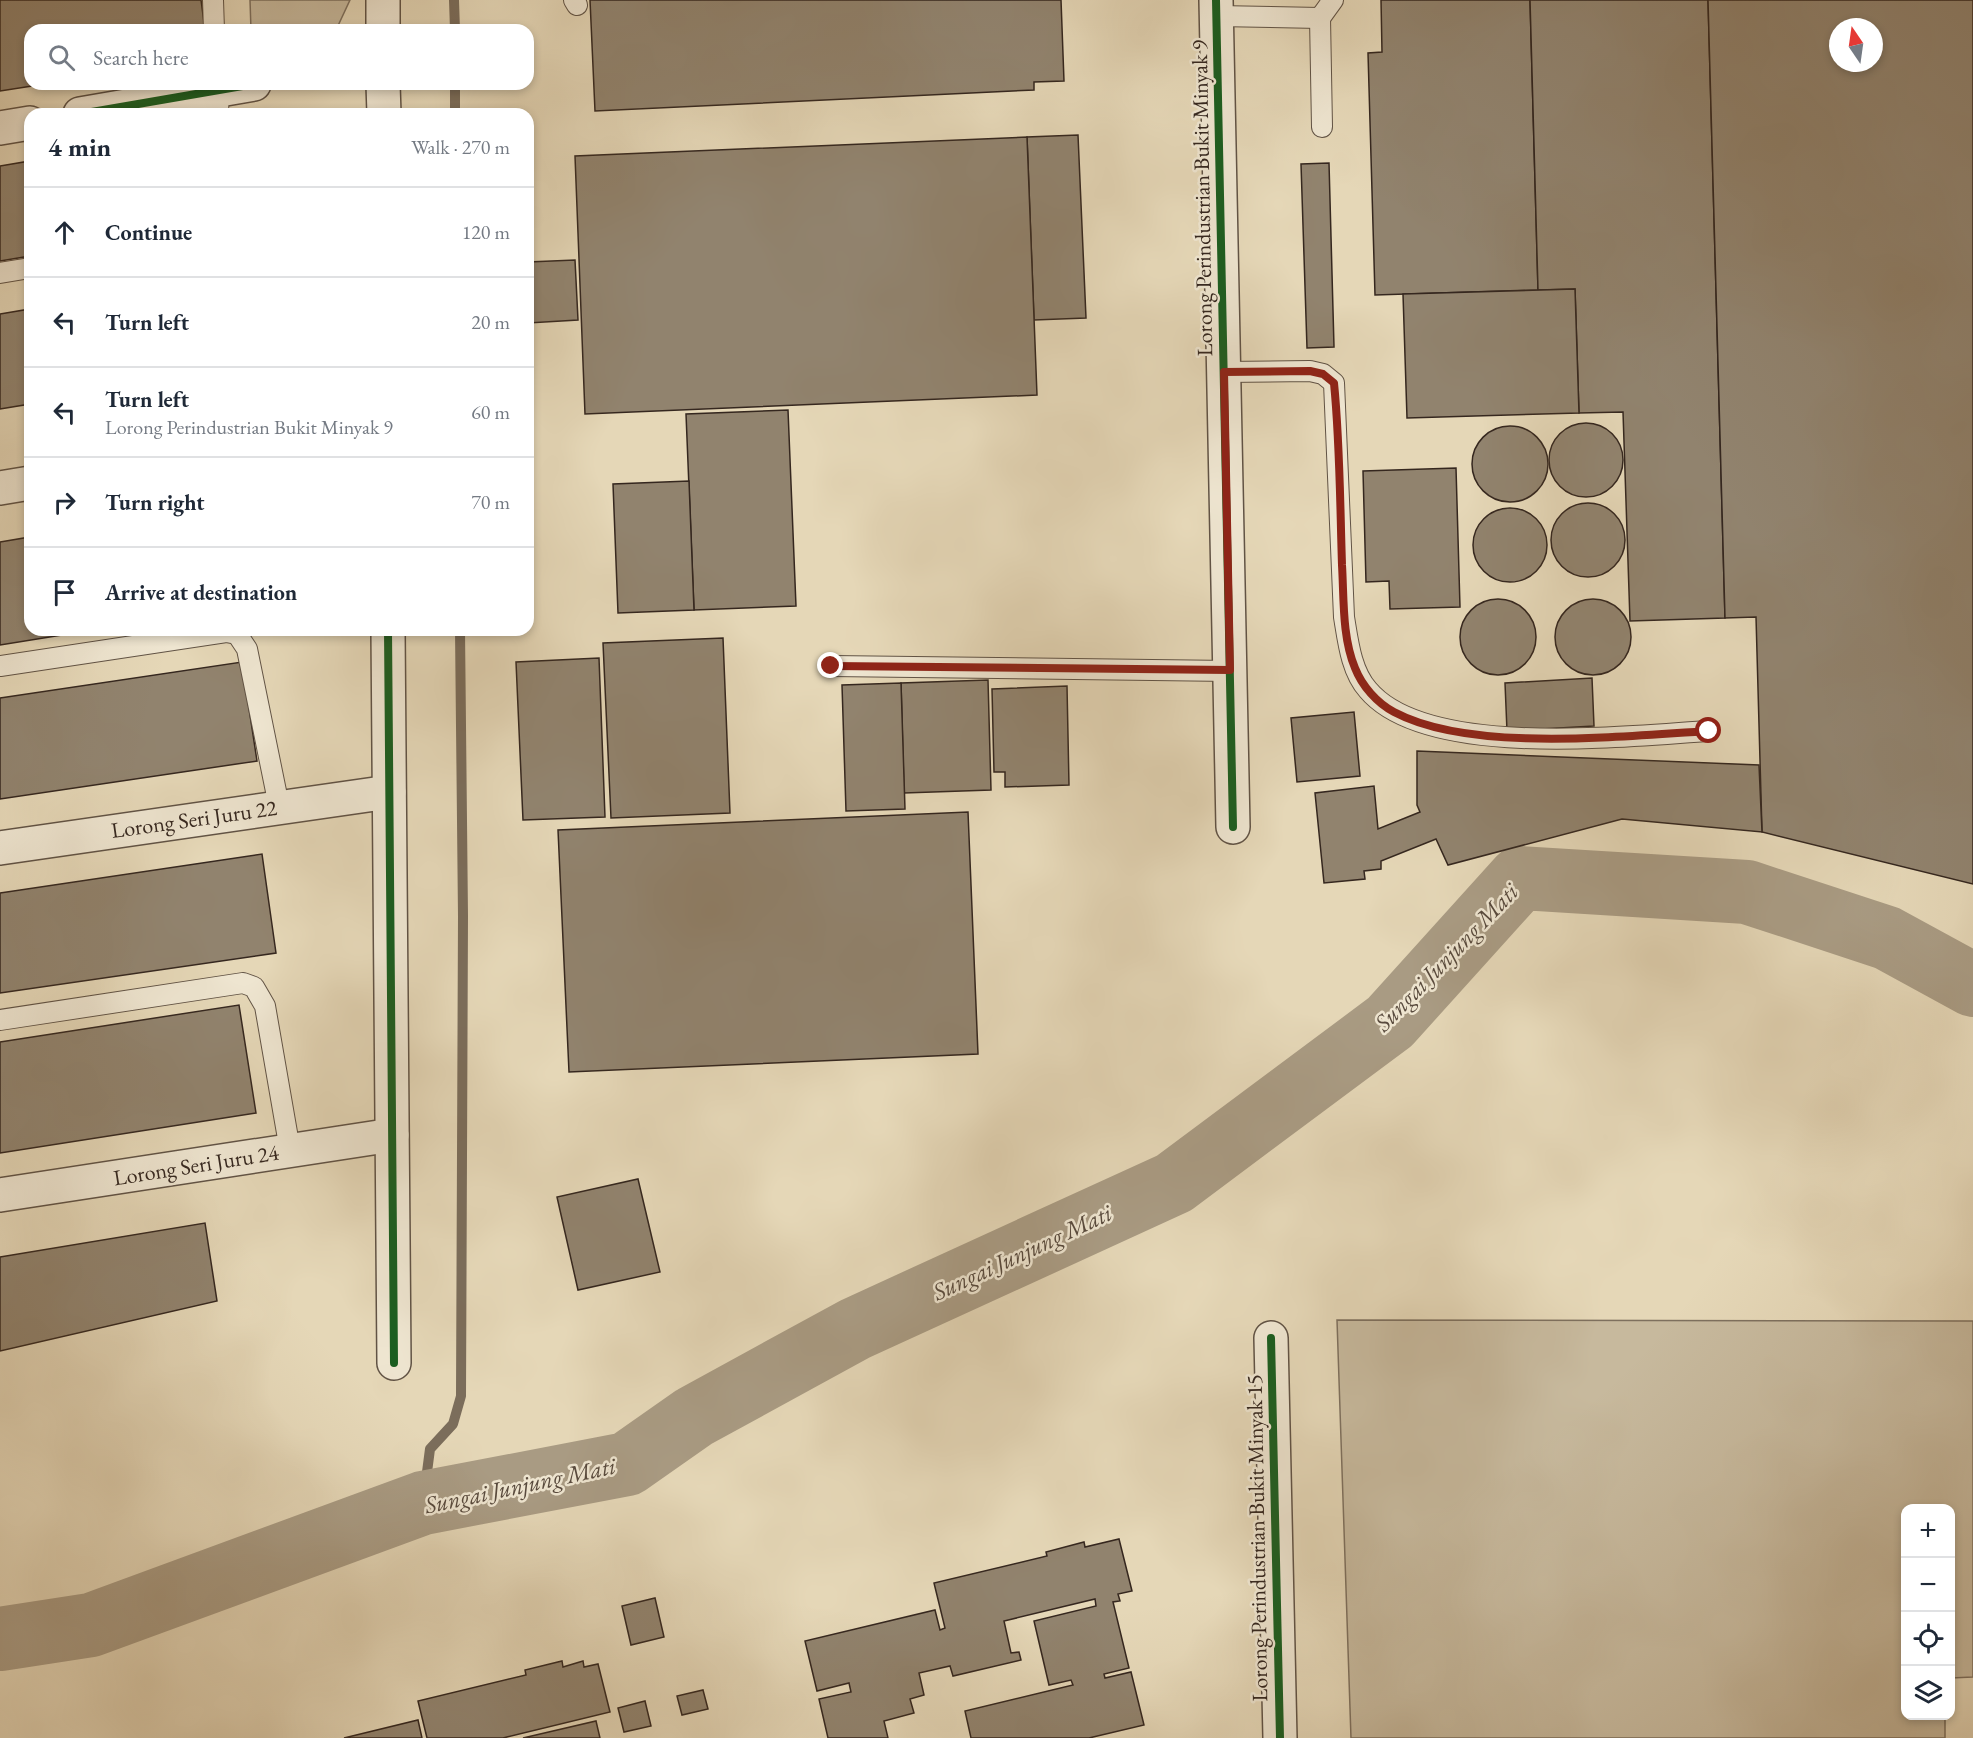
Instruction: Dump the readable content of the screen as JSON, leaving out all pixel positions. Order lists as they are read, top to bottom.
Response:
{
  "streets": {
    "street": [
      "Lorong Perindustrian Bukit Minyak 9",
      "Lorong Seri Juru 22",
      "Lorong Seri Juru 24",
      "Lorong Perindustrian Bukit Minyak 15"
    ]
  },
  "water": ["Sungai Junjung Mati"],
  "north": "top",
  "page": {
    "search": "Search here",
    "heading": ["4 min", "Walk · 270 m"],
    "list": [
      ["Continue", "120 m"],
      ["Turn left", "20 m"],
      ["Turn left", "Lorong Perindustrian Bukit Minyak 9", "60 m"],
      ["Turn right", "70 m"],
      "Arrive at destination"
    ],
    "map_buttons": ["+", "−"]
  }
}
